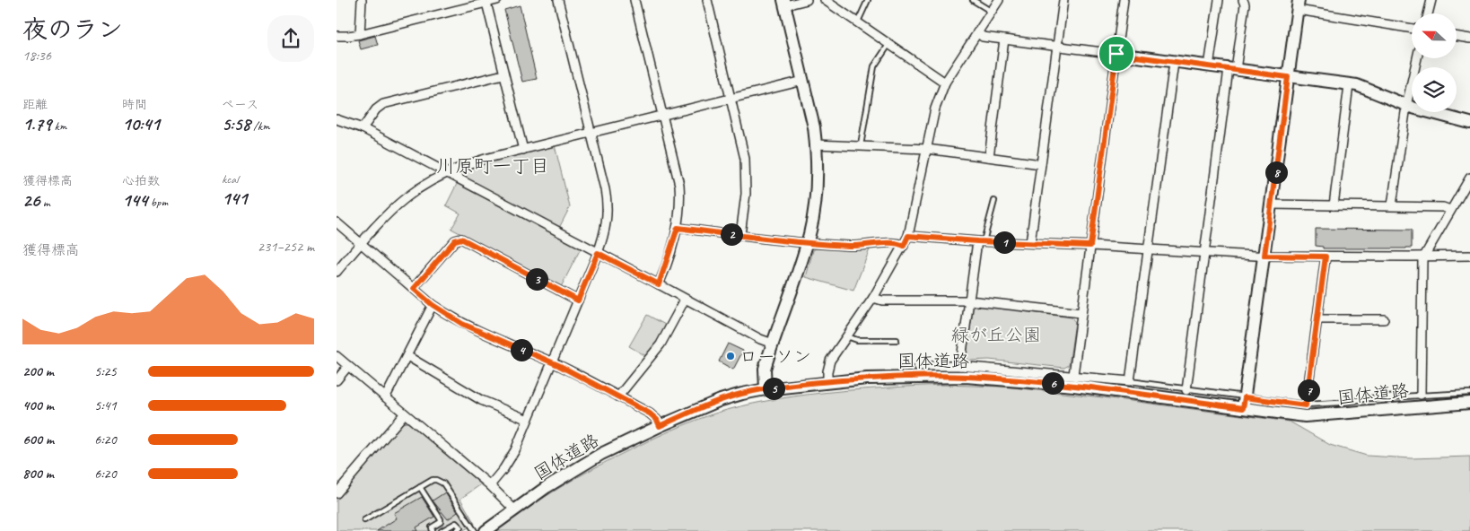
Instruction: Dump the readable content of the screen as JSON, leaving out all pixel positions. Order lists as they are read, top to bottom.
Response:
{
  "streets": {
    "street": ["国体道路"]
  },
  "districts": ["川原町一丁目"],
  "parks": ["緑が丘公園"],
  "places": ["ローソン"],
  "north": "left",
  "page": {
    "heading": ["夜のラン", "18:36"],
    "stats": [
      ["距離", "1.79 km"],
      ["時間", "10:41"],
      ["ペース", "5:58 /km"],
      ["獲得標高", "26 m"],
      ["心拍数", "144 bpm"],
      ["kcal", "141"]
    ],
    "pins": [
      "8",
      "2",
      "1",
      "3",
      "4",
      "6",
      "5",
      "7"
    ],
    "chart": ["獲得標高", "231–252 m"],
    "list": [
      {
        "name": "200 m",
        "note": "5:25"
      },
      {
        "name": "400 m",
        "note": "5:41"
      },
      {
        "name": "600 m",
        "note": "6:20"
      },
      {
        "name": "800 m",
        "note": "6:20"
      }
    ]
  }
}
